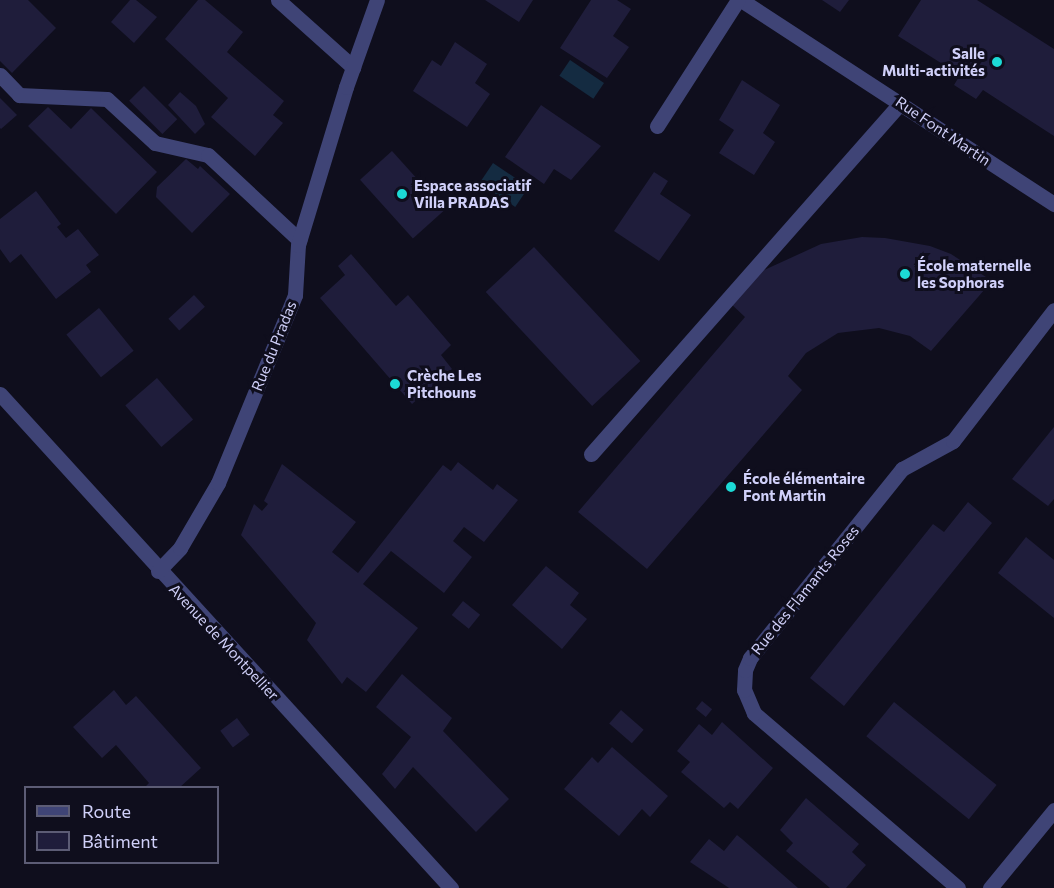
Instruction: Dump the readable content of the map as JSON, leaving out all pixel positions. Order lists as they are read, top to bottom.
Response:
{
  "streets": {
    "street": [
      "Rue Font Martin",
      "Rue du Pradas",
      "Rue des Flamants Roses",
      "Avenue de Montpellier"
    ]
  },
  "crossings": [
    ["Rue du Pradas", "Avenue de Montpellier"]
  ],
  "places": [
    "Salle Multi-activités",
    "Espace associatif Villa PRADAS",
    "École maternelle les Sophoras",
    "Crèche Les Pitchouns",
    "École élémentaire Font Martin"
  ],
  "legend": ["Route", "Bâtiment"]
}
